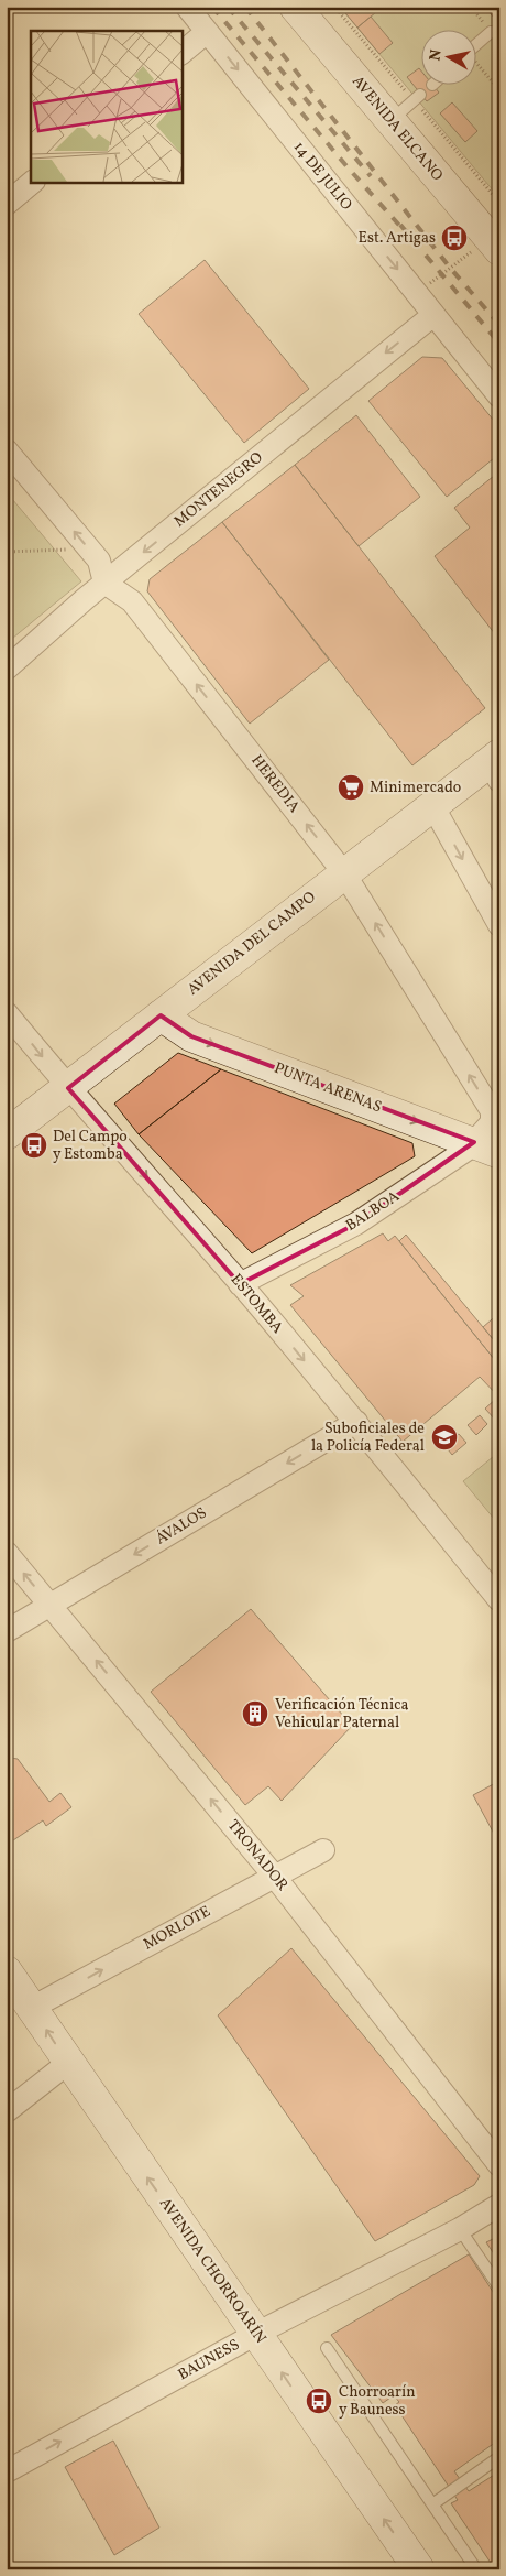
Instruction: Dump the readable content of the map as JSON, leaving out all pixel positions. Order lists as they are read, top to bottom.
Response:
{
  "streets": {
    "main road": [
      "AVENIDA ELCANO",
      "AVENIDA DEL CAMPO",
      "PUNTA ARENAS",
      "AVENIDA CHORROARÍN"
    ],
    "street": [
      "14 DE JULIO",
      "MONTENEGRO",
      "HEREDIA",
      "BALBOA",
      "ESTOMBA",
      "ÁVALOS",
      "TRONADOR",
      "MORLOTE",
      "BAUNESS"
    ]
  },
  "crossings": [
    ["14 DE JULIO", "MONTENEGRO"],
    ["MONTENEGRO", "HEREDIA"],
    ["HEREDIA", "AVENIDA DEL CAMPO"],
    ["HEREDIA", "PUNTA ARENAS"],
    ["HEREDIA", "BALBOA"],
    ["AVENIDA DEL CAMPO", "PUNTA ARENAS"],
    ["AVENIDA DEL CAMPO", "ESTOMBA"],
    ["PUNTA ARENAS", "BALBOA"],
    ["BALBOA", "ESTOMBA"],
    ["ESTOMBA", "ÁVALOS"],
    ["ÁVALOS", "TRONADOR"],
    ["TRONADOR", "MORLOTE"],
    ["MORLOTE", "AVENIDA CHORROARÍN"],
    ["AVENIDA CHORROARÍN", "BAUNESS"]
  ],
  "one_way": [
    "14 DE JULIO",
    "MONTENEGRO",
    "HEREDIA",
    "PUNTA ARENAS",
    "ESTOMBA",
    "ÁVALOS",
    "TRONADOR",
    "MORLOTE",
    "AVENIDA CHORROARÍN",
    "BAUNESS"
  ],
  "places": {
    "bus stop": ["Est. Artigas", "Del Campo y Estomba", "Chorroarín y Bauness"],
    "supermarket": ["Minimercado"],
    "school or university": ["Suboficiales de la Policía Federal"],
    "building": ["Verificación Técnica Vehicular Paternal"]
  },
  "north": "left"
}
